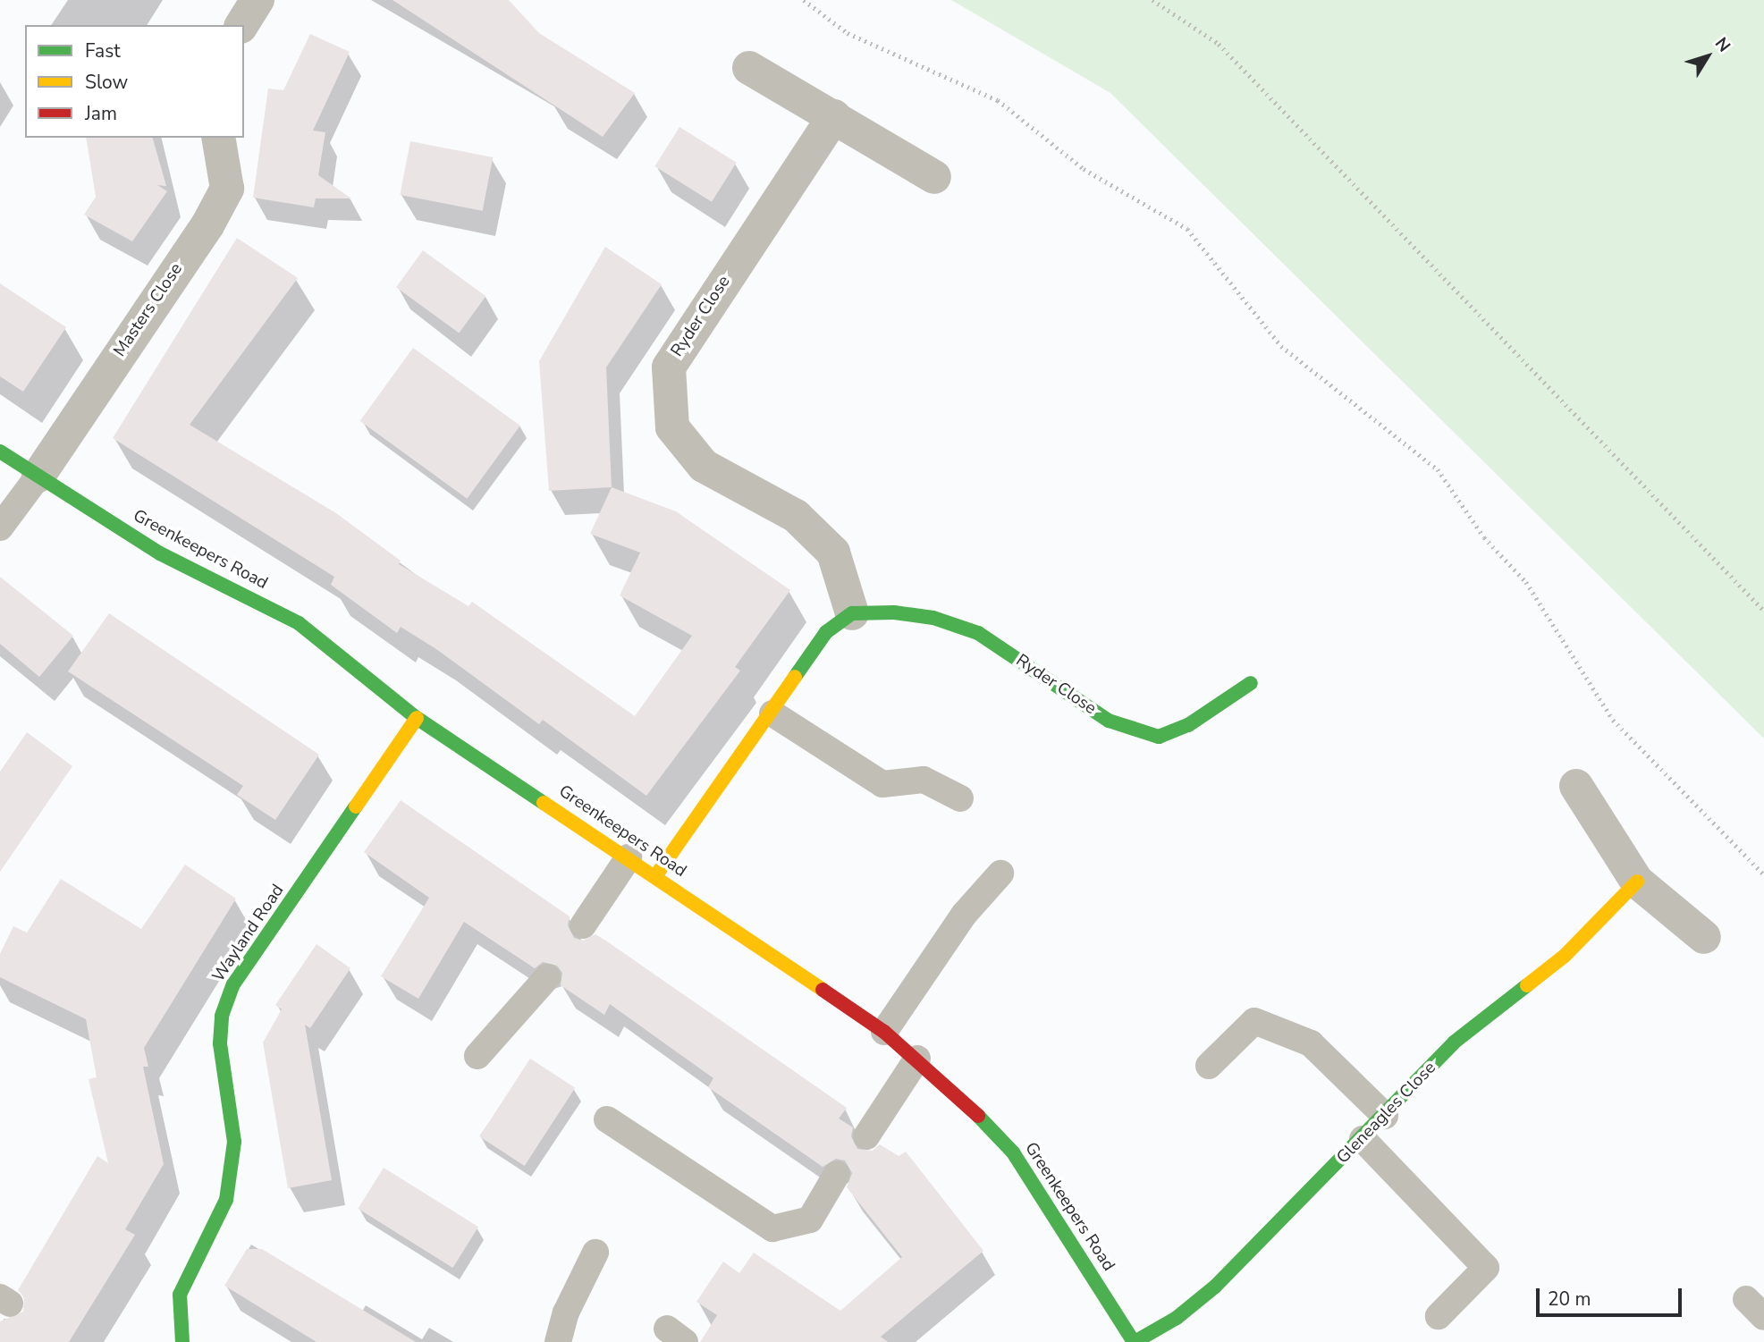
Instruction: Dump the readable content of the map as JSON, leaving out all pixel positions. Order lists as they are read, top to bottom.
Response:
{
  "streets": {
    "street": [
      "Masters Close",
      "Ryder Close",
      "Greenkeepers Road",
      "Wayland Road",
      "Gleneagles Close"
    ]
  },
  "crossings": [
    ["Masters Close", "Greenkeepers Road"],
    ["Greenkeepers Road", "Wayland Road"],
    ["Greenkeepers Road", "Gleneagles Close"]
  ],
  "legend": ["Fast", "Slow", "Jam"],
  "scale_bar": "20 m",
  "north": "top right"
}
